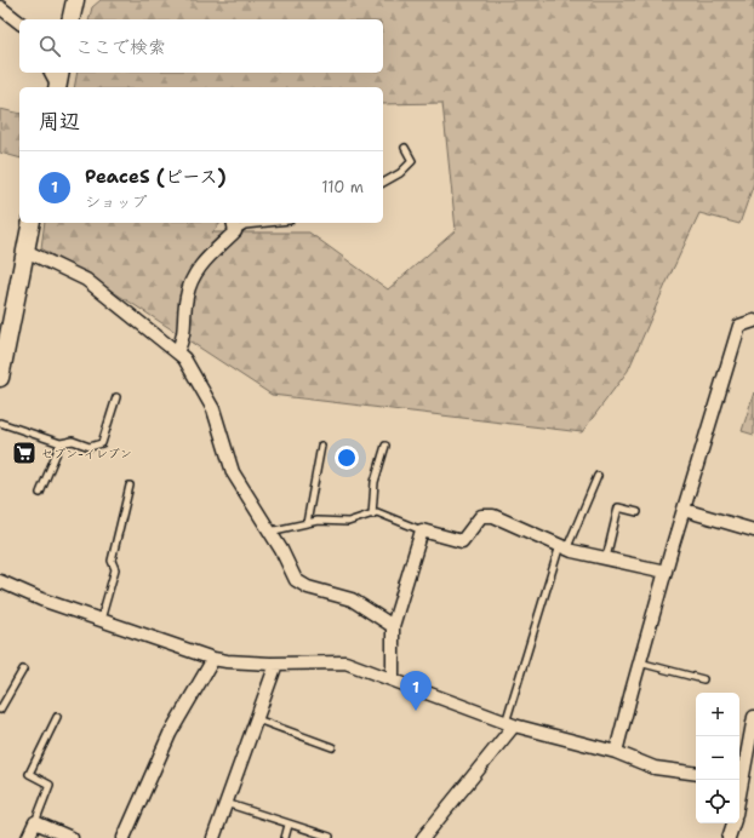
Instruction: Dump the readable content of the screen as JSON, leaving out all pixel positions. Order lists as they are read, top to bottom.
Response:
{
  "places": {
    "supermarket": ["セブン-イレブン"]
  },
  "page": {
    "search": "ここで検索",
    "heading": "周辺",
    "list": [
      {
        "mark": "1",
        "name": "PeaceS (ピース)",
        "note": "ショップ",
        "value": "110 m"
      }
    ],
    "pins": "1",
    "map_buttons": ["+", "−"]
  }
}
